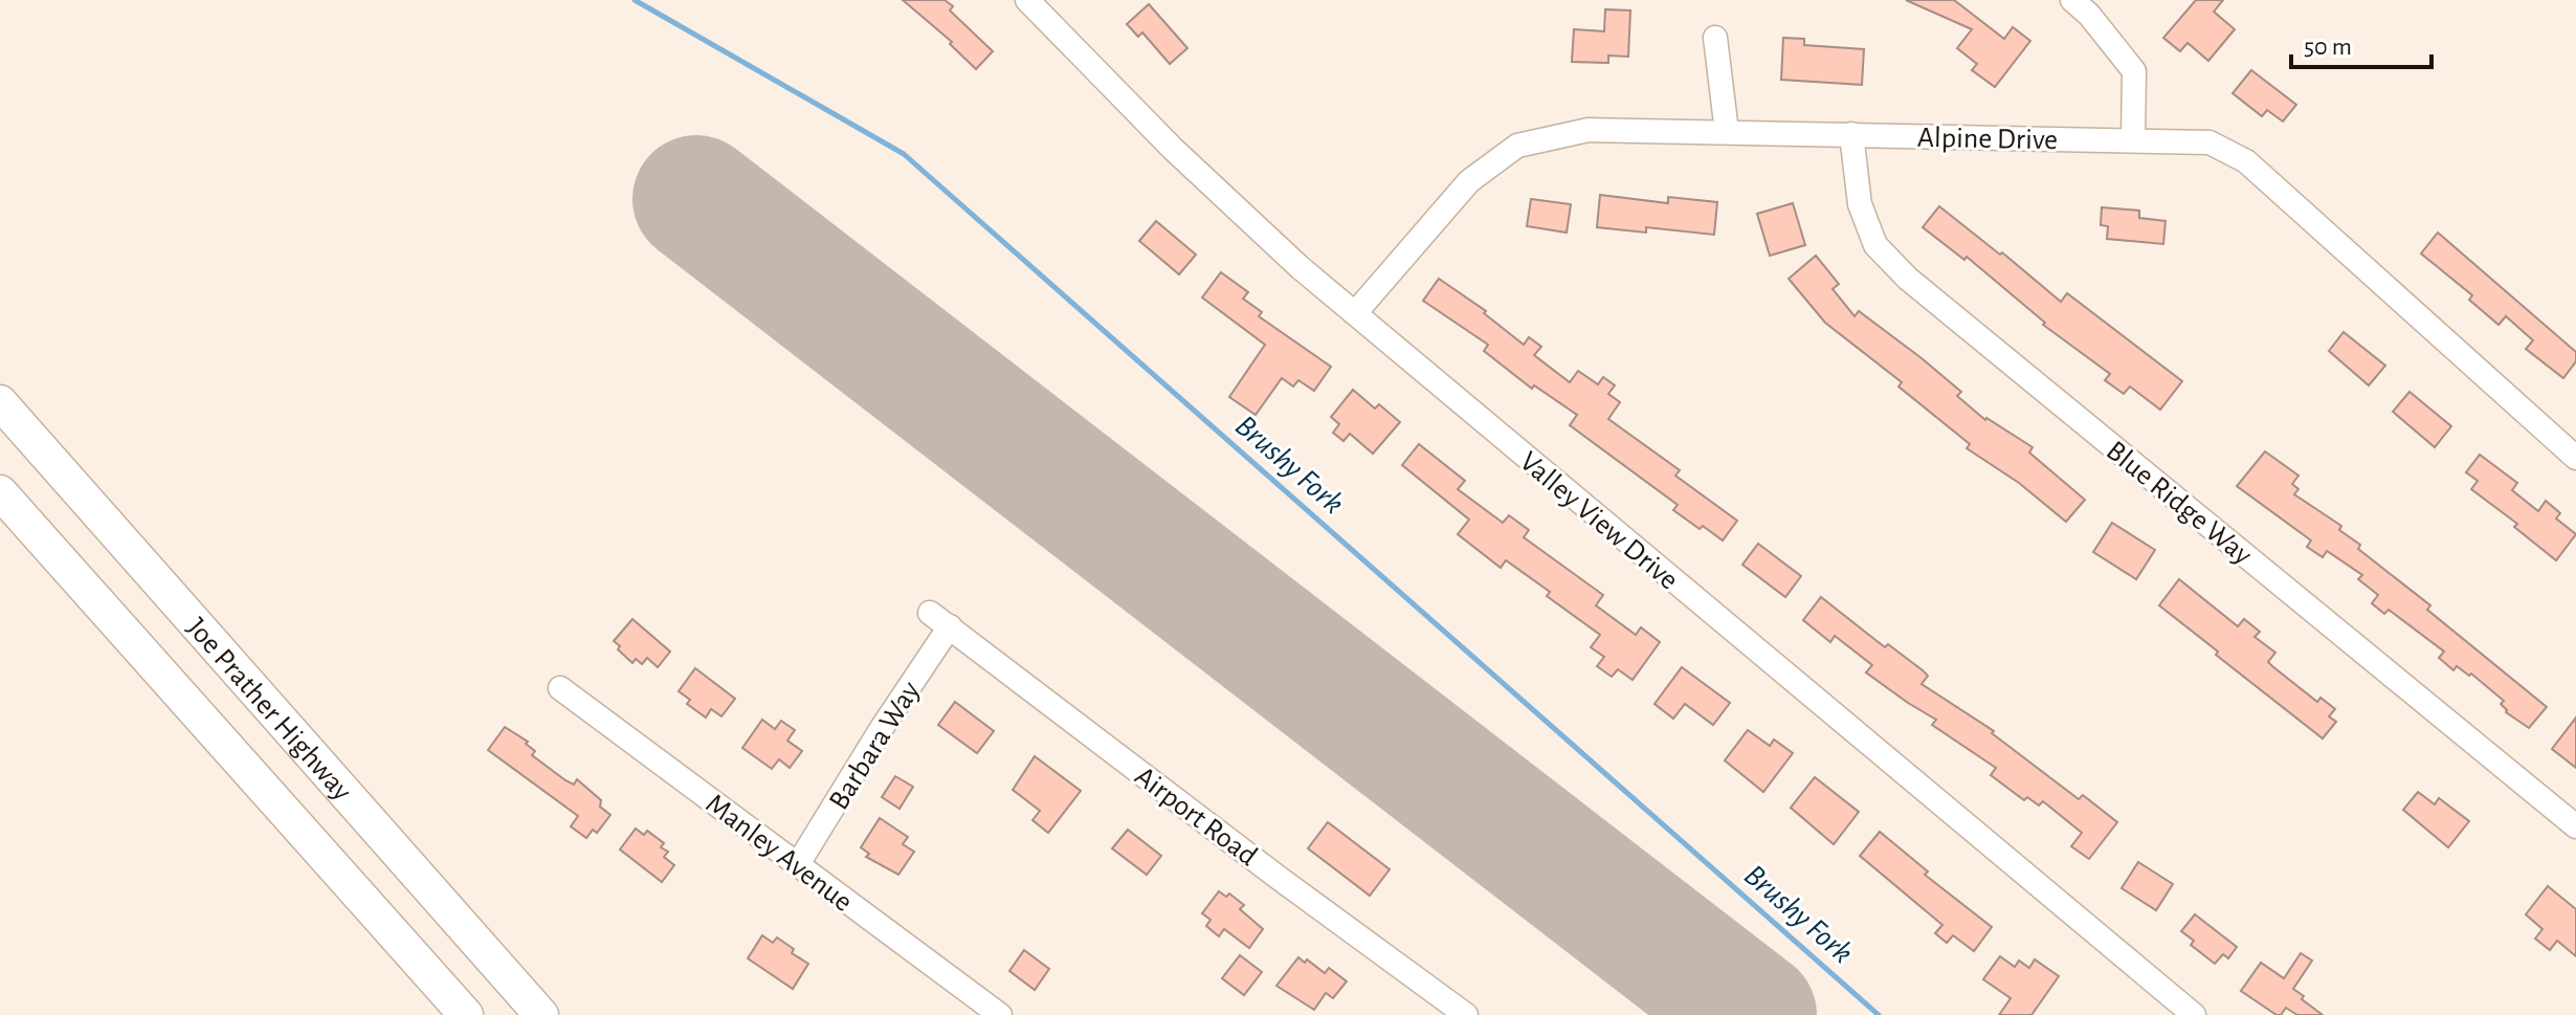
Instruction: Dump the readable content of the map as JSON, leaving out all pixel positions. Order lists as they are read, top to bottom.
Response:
{
  "streets": {
    "highway": ["Joe Prather Highway"],
    "street": [
      "Alpine Drive",
      "Blue Ridge Way",
      "Valley View Drive",
      "Barbara Way",
      "Airport Road",
      "Manley Avenue"
    ]
  },
  "crossings": [
    ["Alpine Drive", "Blue Ridge Way"],
    ["Alpine Drive", "Valley View Drive"],
    ["Barbara Way", "Airport Road"],
    ["Barbara Way", "Manley Avenue"]
  ],
  "water": ["Brushy Fork"],
  "scale_bar": "50 m"
}
